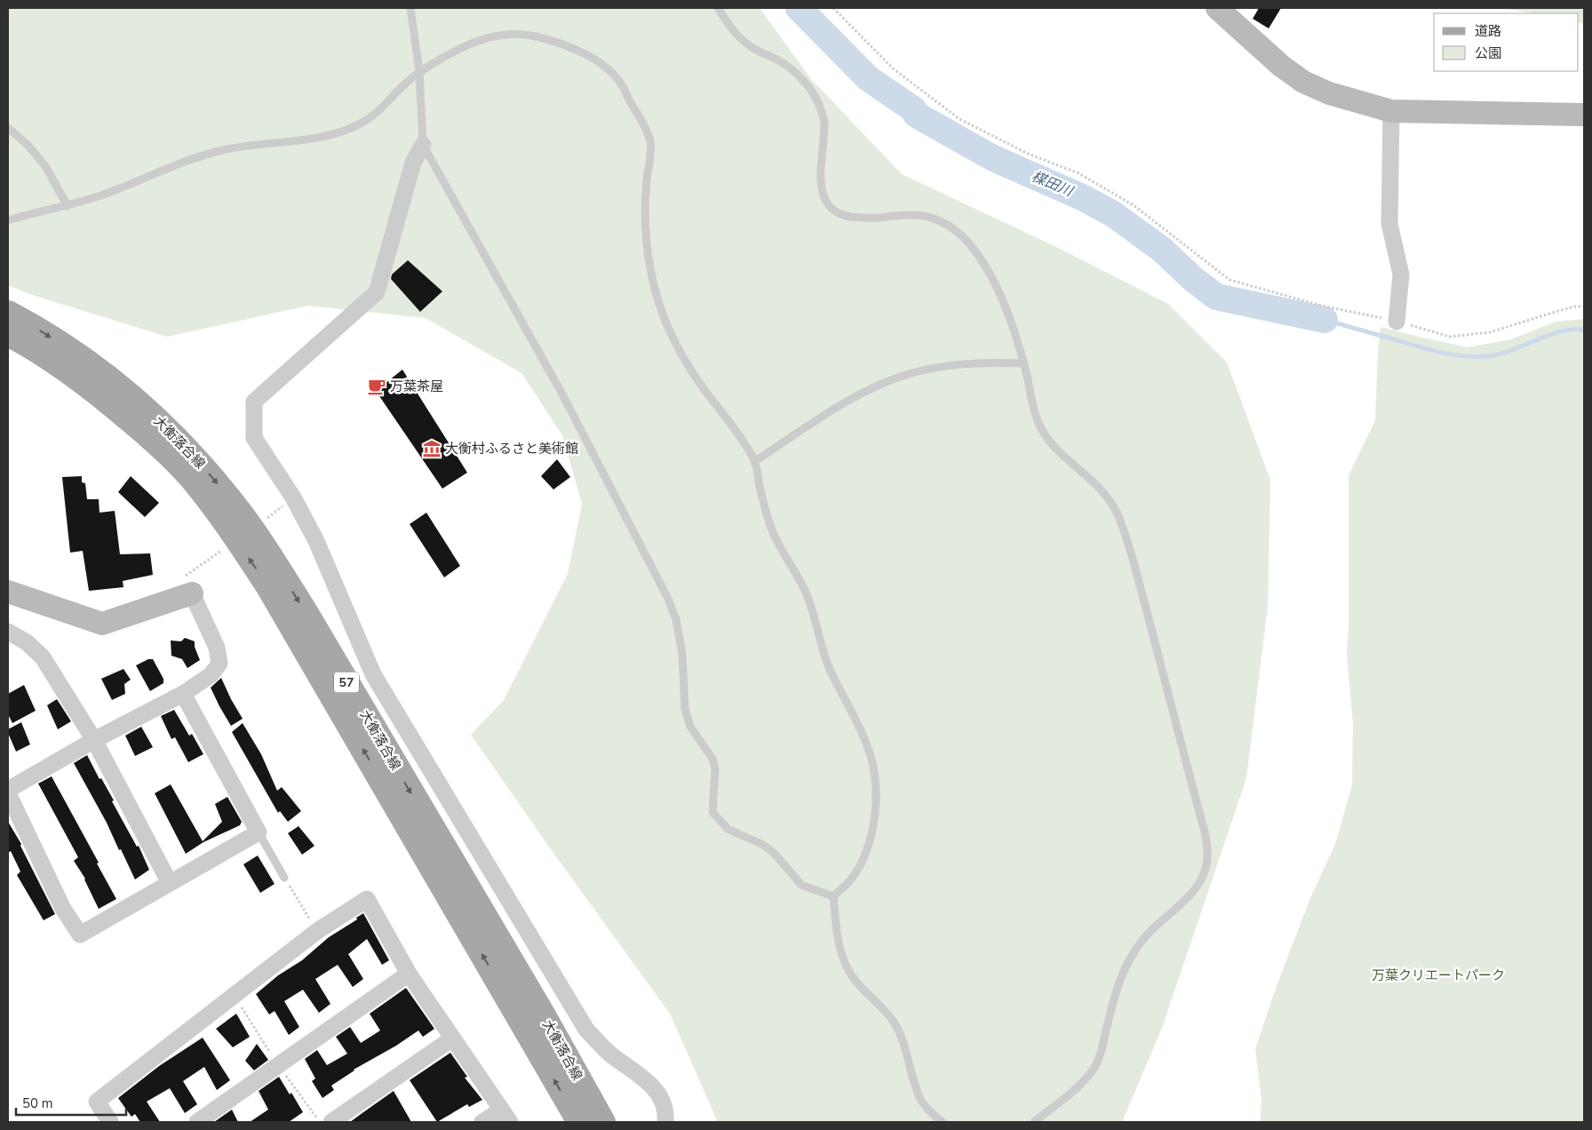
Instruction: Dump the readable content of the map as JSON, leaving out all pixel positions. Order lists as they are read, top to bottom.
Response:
{
  "streets": {
    "main road": ["大衡落合線", "57"]
  },
  "water": ["楳田川"],
  "parks": ["万葉クリエートパーク"],
  "places": {
    "cafe": ["万葉茶屋"],
    "museum": ["大衡村ふるさと美術館"]
  },
  "legend": ["道路", "公園"],
  "scale_bar": "50 m"
}
